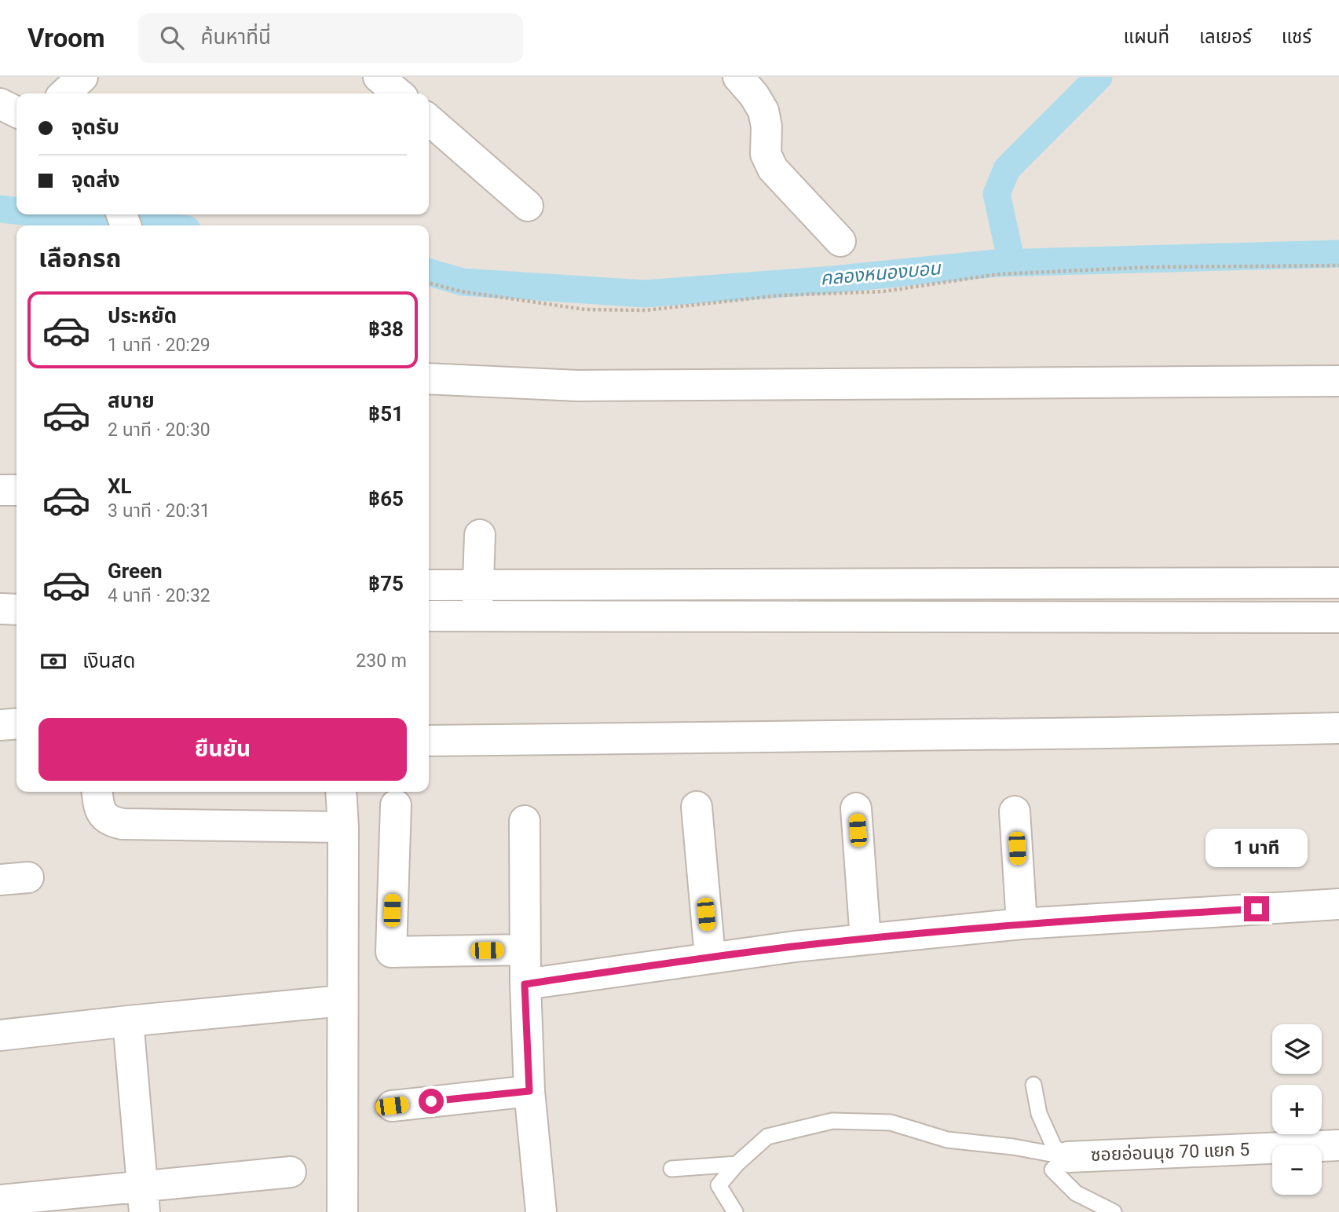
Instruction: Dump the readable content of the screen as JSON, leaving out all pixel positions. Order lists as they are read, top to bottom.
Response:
{
  "streets": {
    "street": ["ซอยอ่อนนุช 70 แยก 5"]
  },
  "water": ["คลองหนองบอน"],
  "page": {
    "header": "Vroom",
    "search": "ค้นหาที่นี่",
    "nav": ["แผนที่", "เลเยอร์", "แชร์"],
    "banner": ["จุดรับ", "จุดส่ง"],
    "heading": "เลือกรถ",
    "list": [
      {
        "name": "ประหยัด",
        "note": "1 นาที · 20:29",
        "value": "฿38"
      },
      {
        "name": "สบาย",
        "note": "2 นาที · 20:30",
        "value": "฿51"
      },
      {
        "name": "XL",
        "note": "3 นาที · 20:31",
        "value": "฿65"
      },
      {
        "name": "Green",
        "note": "4 นาที · 20:32",
        "value": "฿75"
      }
    ],
    "pay": ["เงินสด", "230 m"],
    "buttons": "ยืนยัน",
    "bubble": "1 นาที",
    "map_buttons": ["+", "−"]
  }
}
